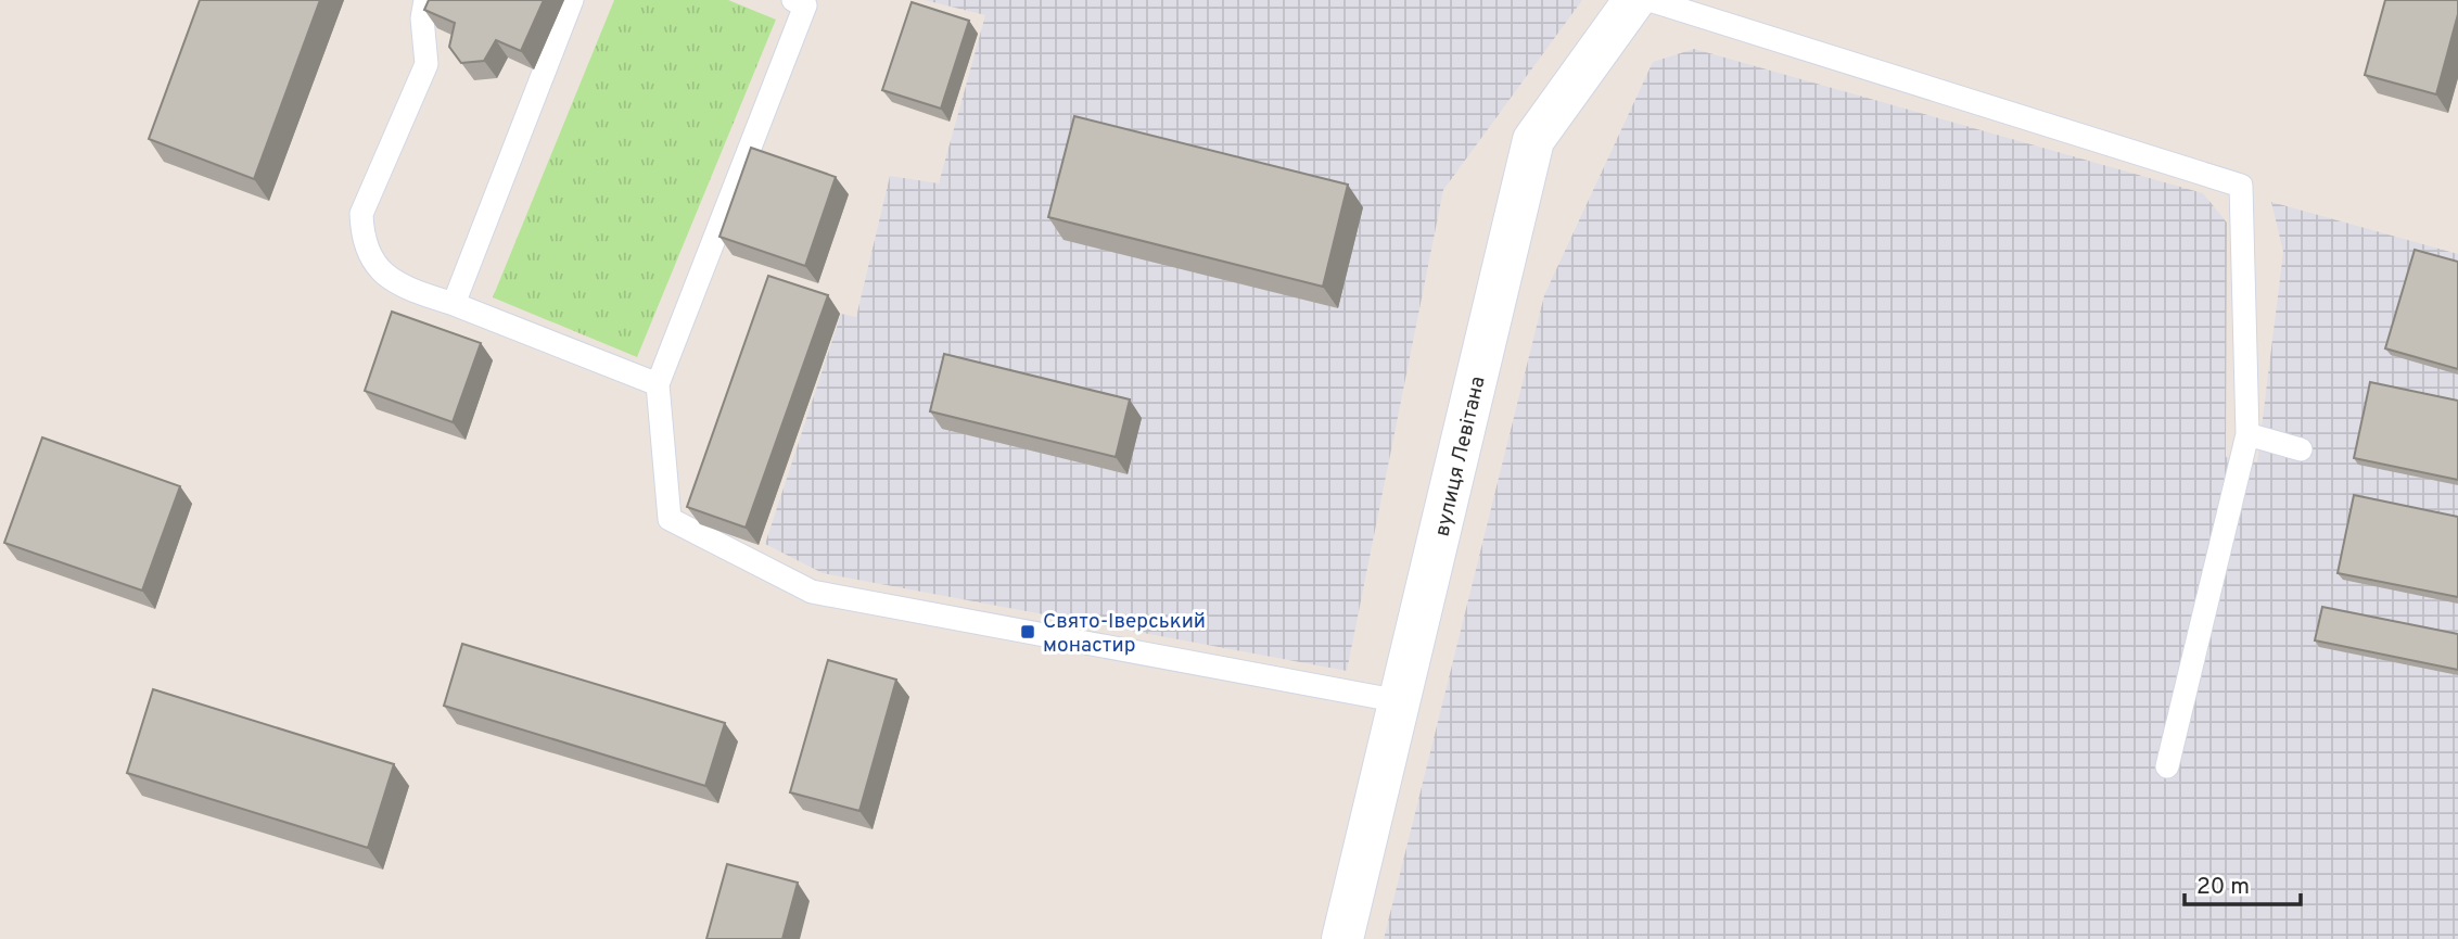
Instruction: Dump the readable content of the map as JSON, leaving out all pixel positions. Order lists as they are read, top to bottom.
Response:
{
  "streets": {
    "street": ["вулиця Левітана"]
  },
  "places": {
    "transit": ["Свято-Іверський монастир"]
  },
  "scale_bar": "20 m"
}
